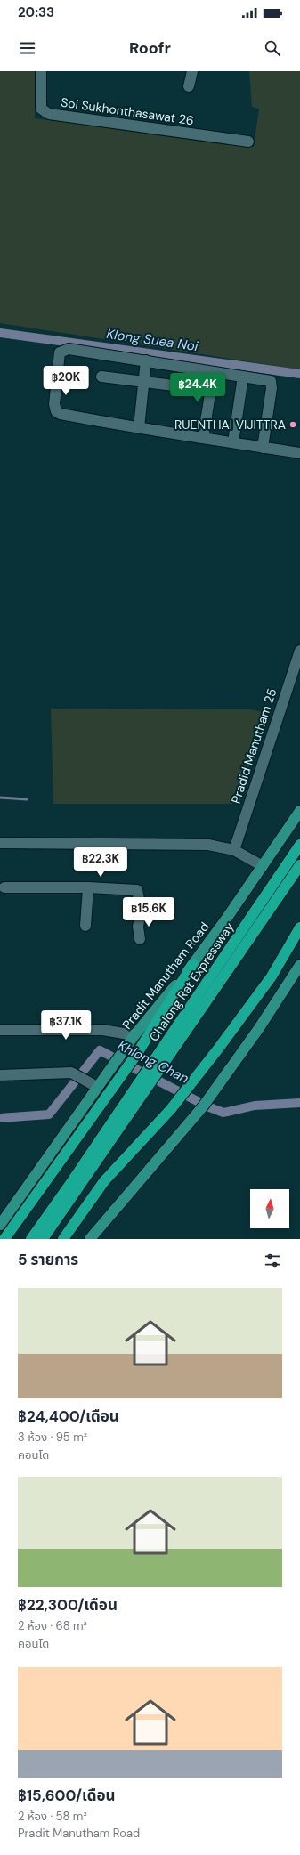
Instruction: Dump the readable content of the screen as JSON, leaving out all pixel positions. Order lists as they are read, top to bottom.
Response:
{
  "streets": {
    "highway": ["Chalong Rat Expressway"],
    "main road": ["Pradit Manutham Road"],
    "street": ["Soi Sukhonthasawat 26", "Pradid Manutham 25"]
  },
  "water": ["Klong Suea Noi", "Khlong Chan"],
  "places": ["RUENTHAI VIJITTRA"],
  "north": "top",
  "page": {
    "status": "20:33",
    "header": "Roofr",
    "price": [
      "฿20K",
      "฿24.4K",
      "฿22.3K",
      "฿15.6K",
      "฿37.1K"
    ],
    "heading": "5 รายการ",
    "list": [
      {
        "name": "฿24,400/เดือน",
        "note": "3 ห้อง · 95 m² · คอนโด"
      },
      {
        "name": "฿22,300/เดือน",
        "note": "2 ห้อง · 68 m² · คอนโด"
      },
      {
        "name": "฿15,600/เดือน",
        "note": "2 ห้อง · 58 m² · Pradit Manutham Road"
      }
    ]
  }
}
